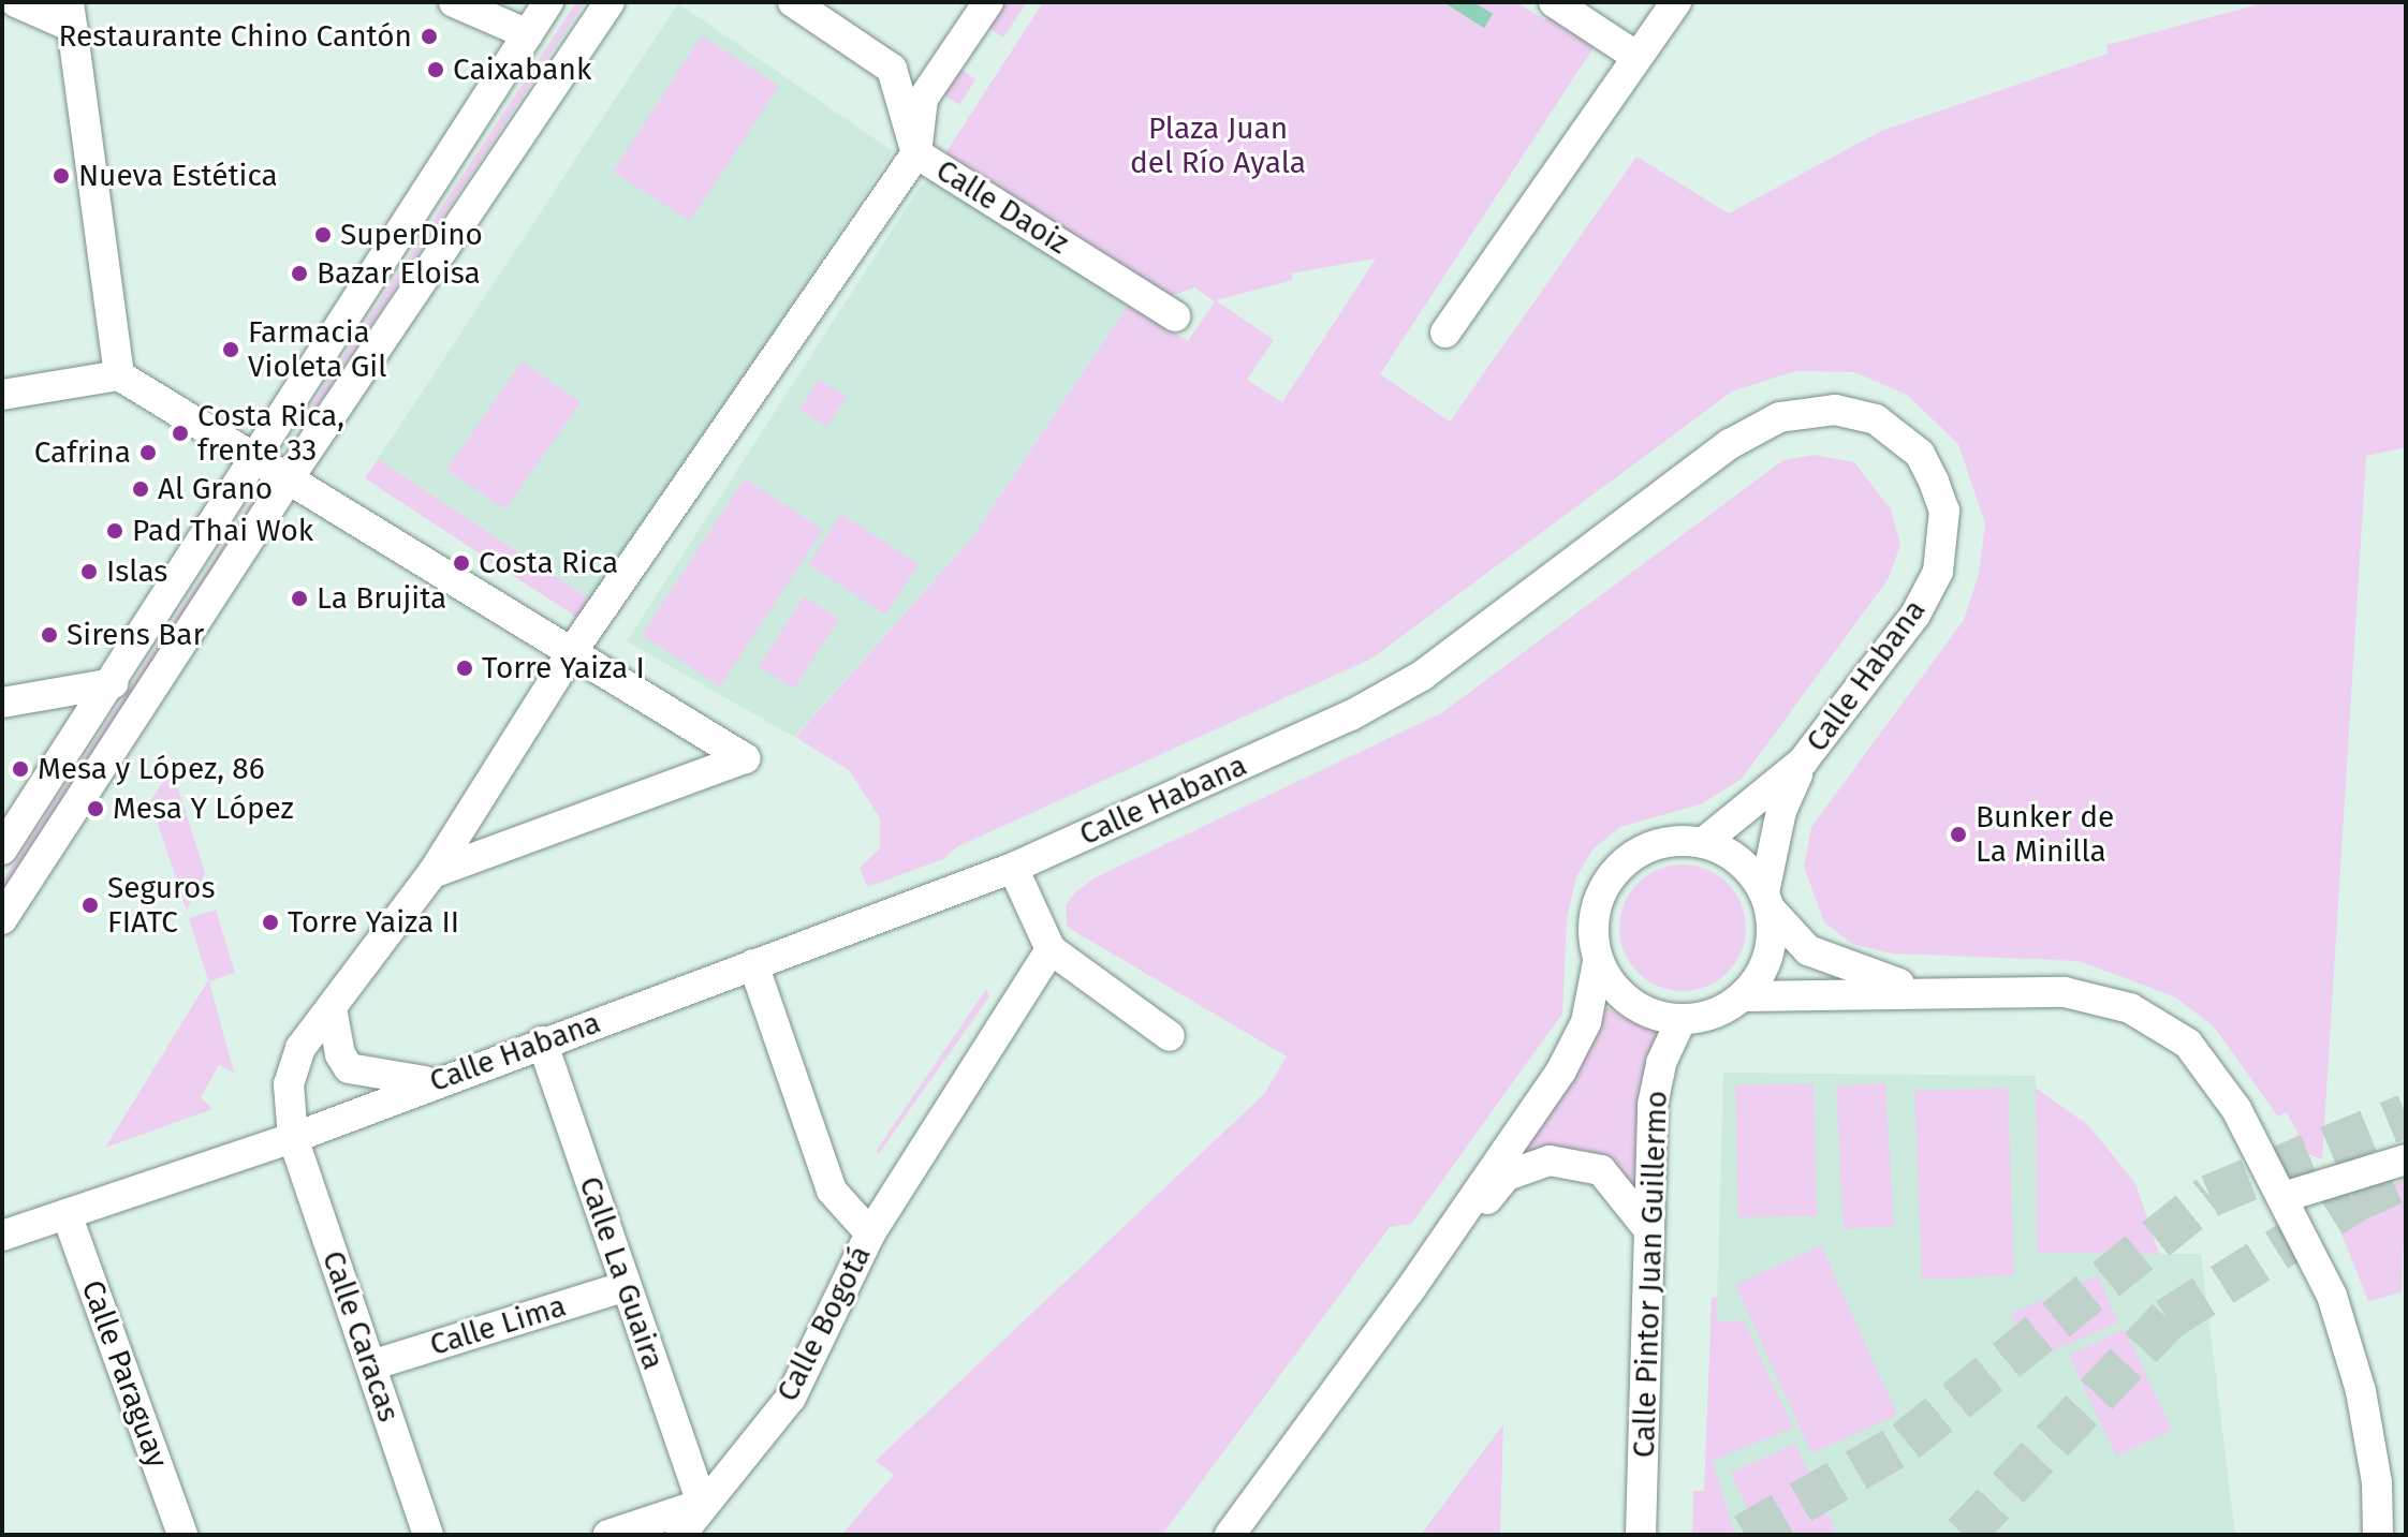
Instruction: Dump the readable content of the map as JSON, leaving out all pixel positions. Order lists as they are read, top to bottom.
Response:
{
  "streets": {
    "street": [
      "Calle Daoiz",
      "Calle Habana",
      "Calle La Guaira",
      "Calle Pintor Juan Guillermo",
      "Calle Bogotá",
      "Calle Lima",
      "Calle Caracas",
      "Calle Paraguay"
    ]
  },
  "crossings": [
    ["Calle Daoiz", "Calle Caracas"],
    ["Calle Habana", "Calle La Guaira"],
    ["Calle Habana", "Calle Pintor Juan Guillermo"],
    ["Calle Habana", "Calle Bogotá"],
    ["Calle Habana", "Calle Caracas"],
    ["Calle Habana", "Calle Paraguay"],
    ["Calle La Guaira", "Calle Bogotá"],
    ["Calle La Guaira", "Calle Lima"],
    ["Calle Lima", "Calle Caracas"]
  ],
  "parks": ["Plaza Juan del Río Ayala"],
  "places": [
    "Restaurante Chino Cantón",
    "Caixabank",
    "Nueva Estética",
    "SuperDino",
    "Bazar Eloisa",
    "Farmacia Violeta Gil",
    "Costa Rica, frente 33",
    "Cafrina",
    "Al Grano",
    "Pad Thai Wok",
    "Costa Rica",
    "Islas",
    "La Brujita",
    "Sirens Bar",
    "Torre Yaiza I",
    "Mesa y López, 86",
    "Mesa Y López",
    "Bunker de La Minilla",
    "Seguros FIATC",
    "Torre Yaiza II"
  ]
}
